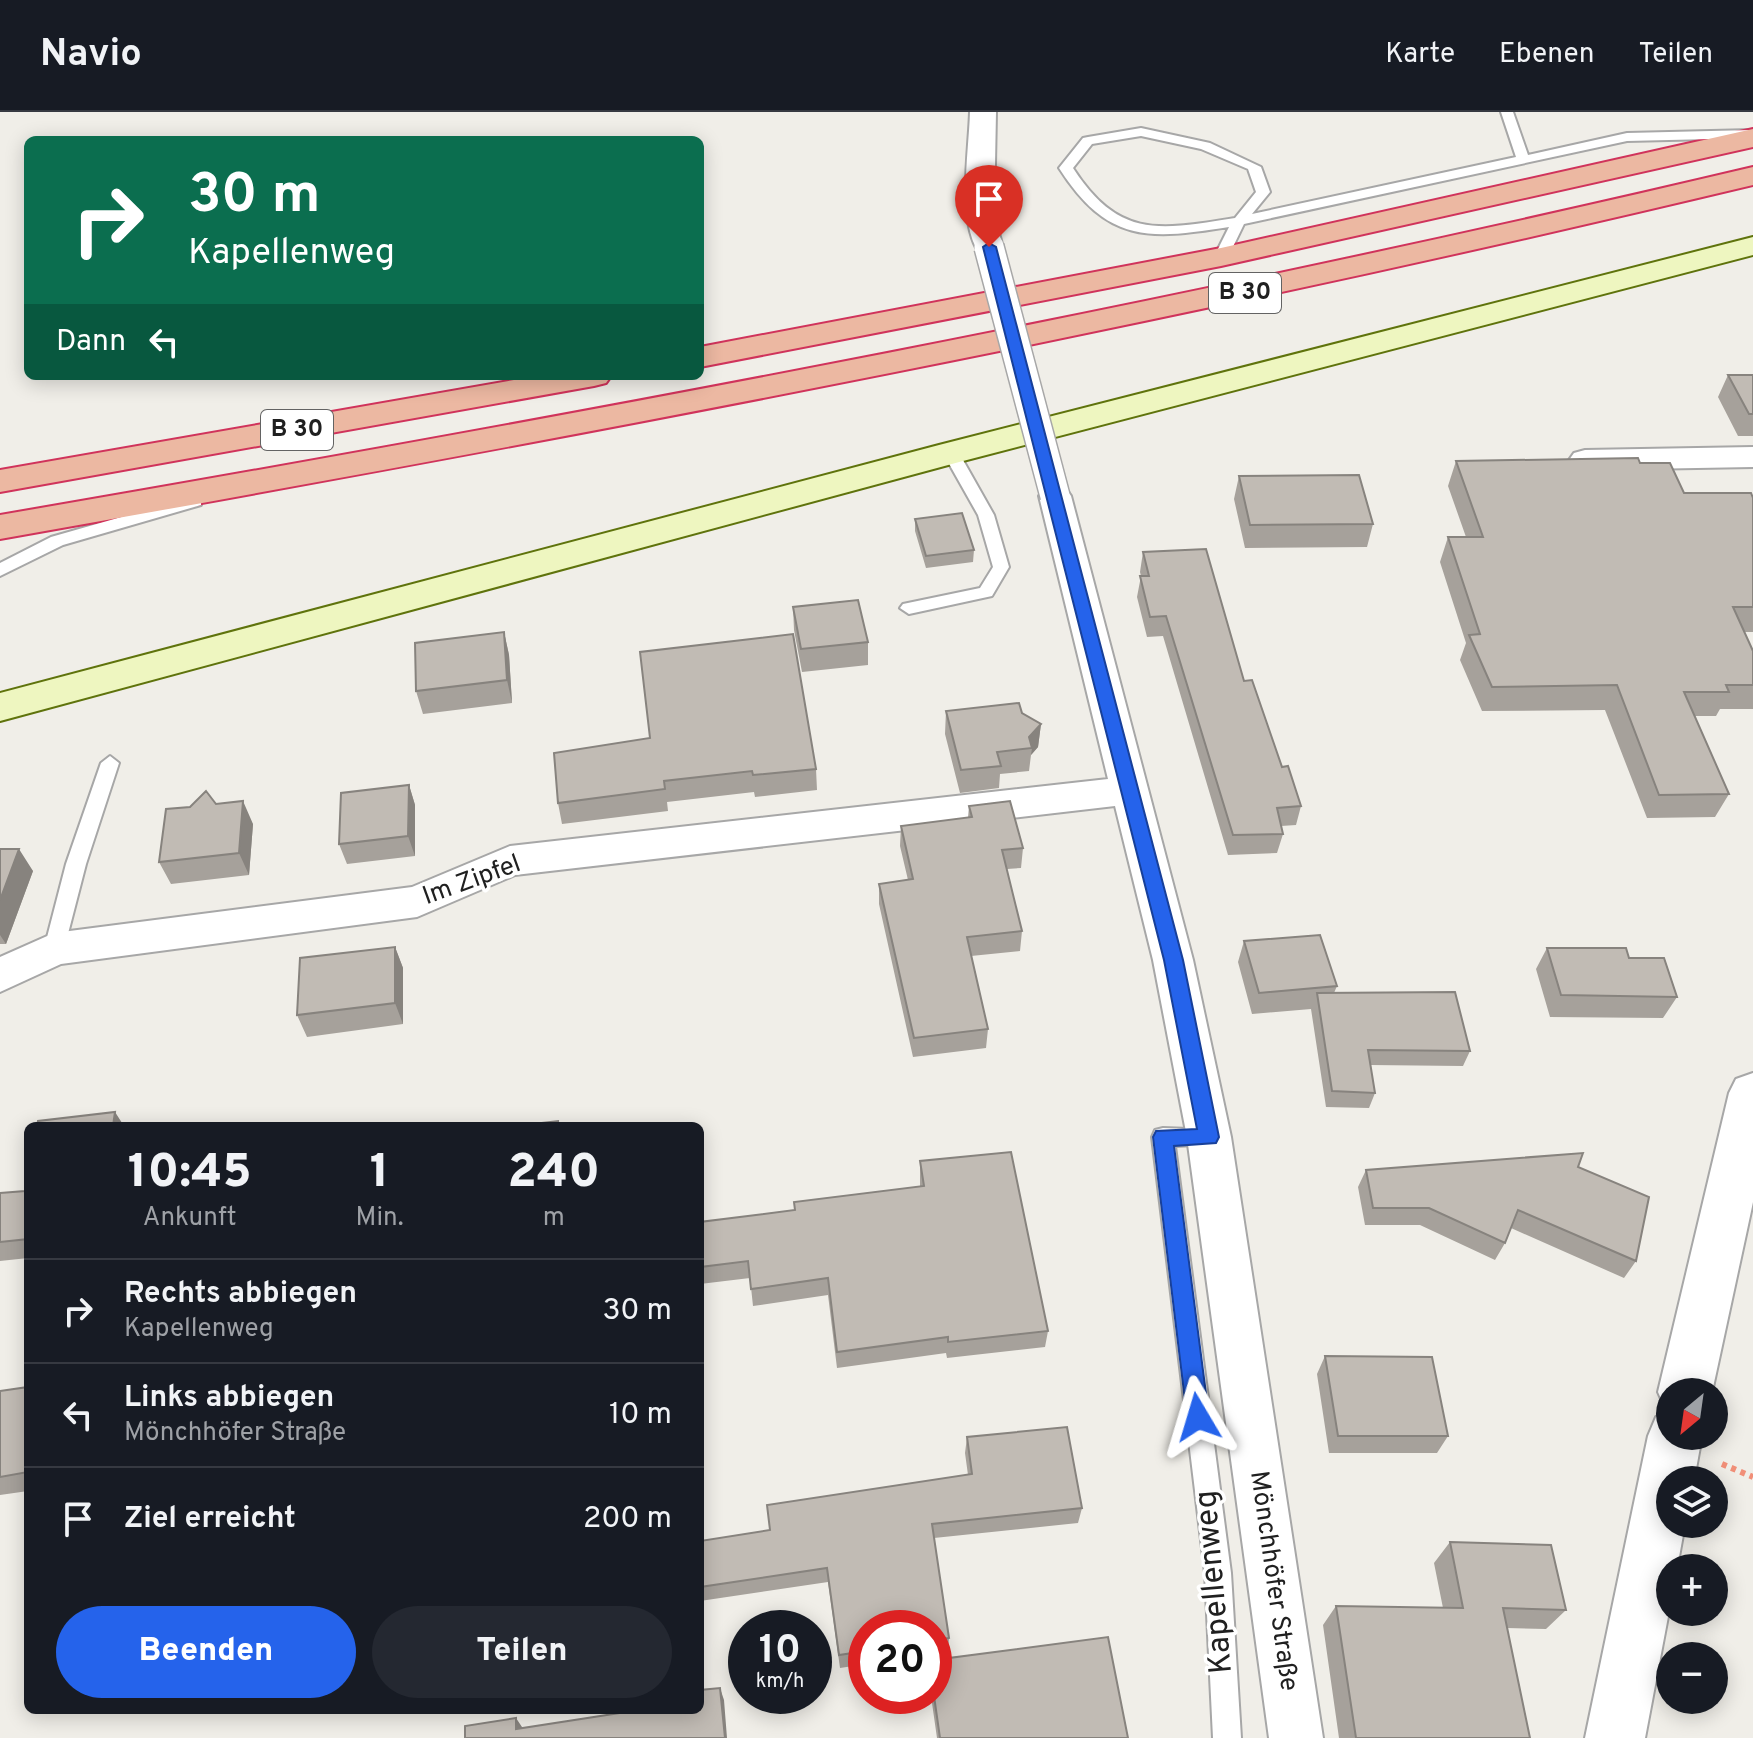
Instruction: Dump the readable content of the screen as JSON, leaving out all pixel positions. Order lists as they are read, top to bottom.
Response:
{
  "streets": {
    "highway": ["B 30"],
    "street": ["Im Zipfel", "Mönchhöfer Straße"],
    "lane": ["Kapellenweg"]
  },
  "crossings": [
    ["Im Zipfel", "Mönchhöfer Straße"],
    ["Mönchhöfer Straße", "Kapellenweg"]
  ],
  "north": "bottom left",
  "page": {
    "header": "Navio",
    "nav": ["Karte", "Ebenen", "Teilen"],
    "turn": ["30 m", "Kapellenweg"],
    "then": "Dann",
    "eta": [
      "10:45",
      "Ankunft",
      "1",
      "Min.",
      "240",
      "m"
    ],
    "list": [
      {
        "name": "Rechts abbiegen",
        "note": "Kapellenweg",
        "value": "30 m"
      },
      {
        "name": "Links abbiegen",
        "note": "Mönchhöfer Straße",
        "value": "10 m"
      },
      {
        "name": "Ziel erreicht",
        "value": "200 m"
      }
    ],
    "map_buttons": ["+", "−"],
    "buttons": ["Beenden", "Teilen"],
    "speed": "10 km/h",
    "limit": "20"
  }
}
